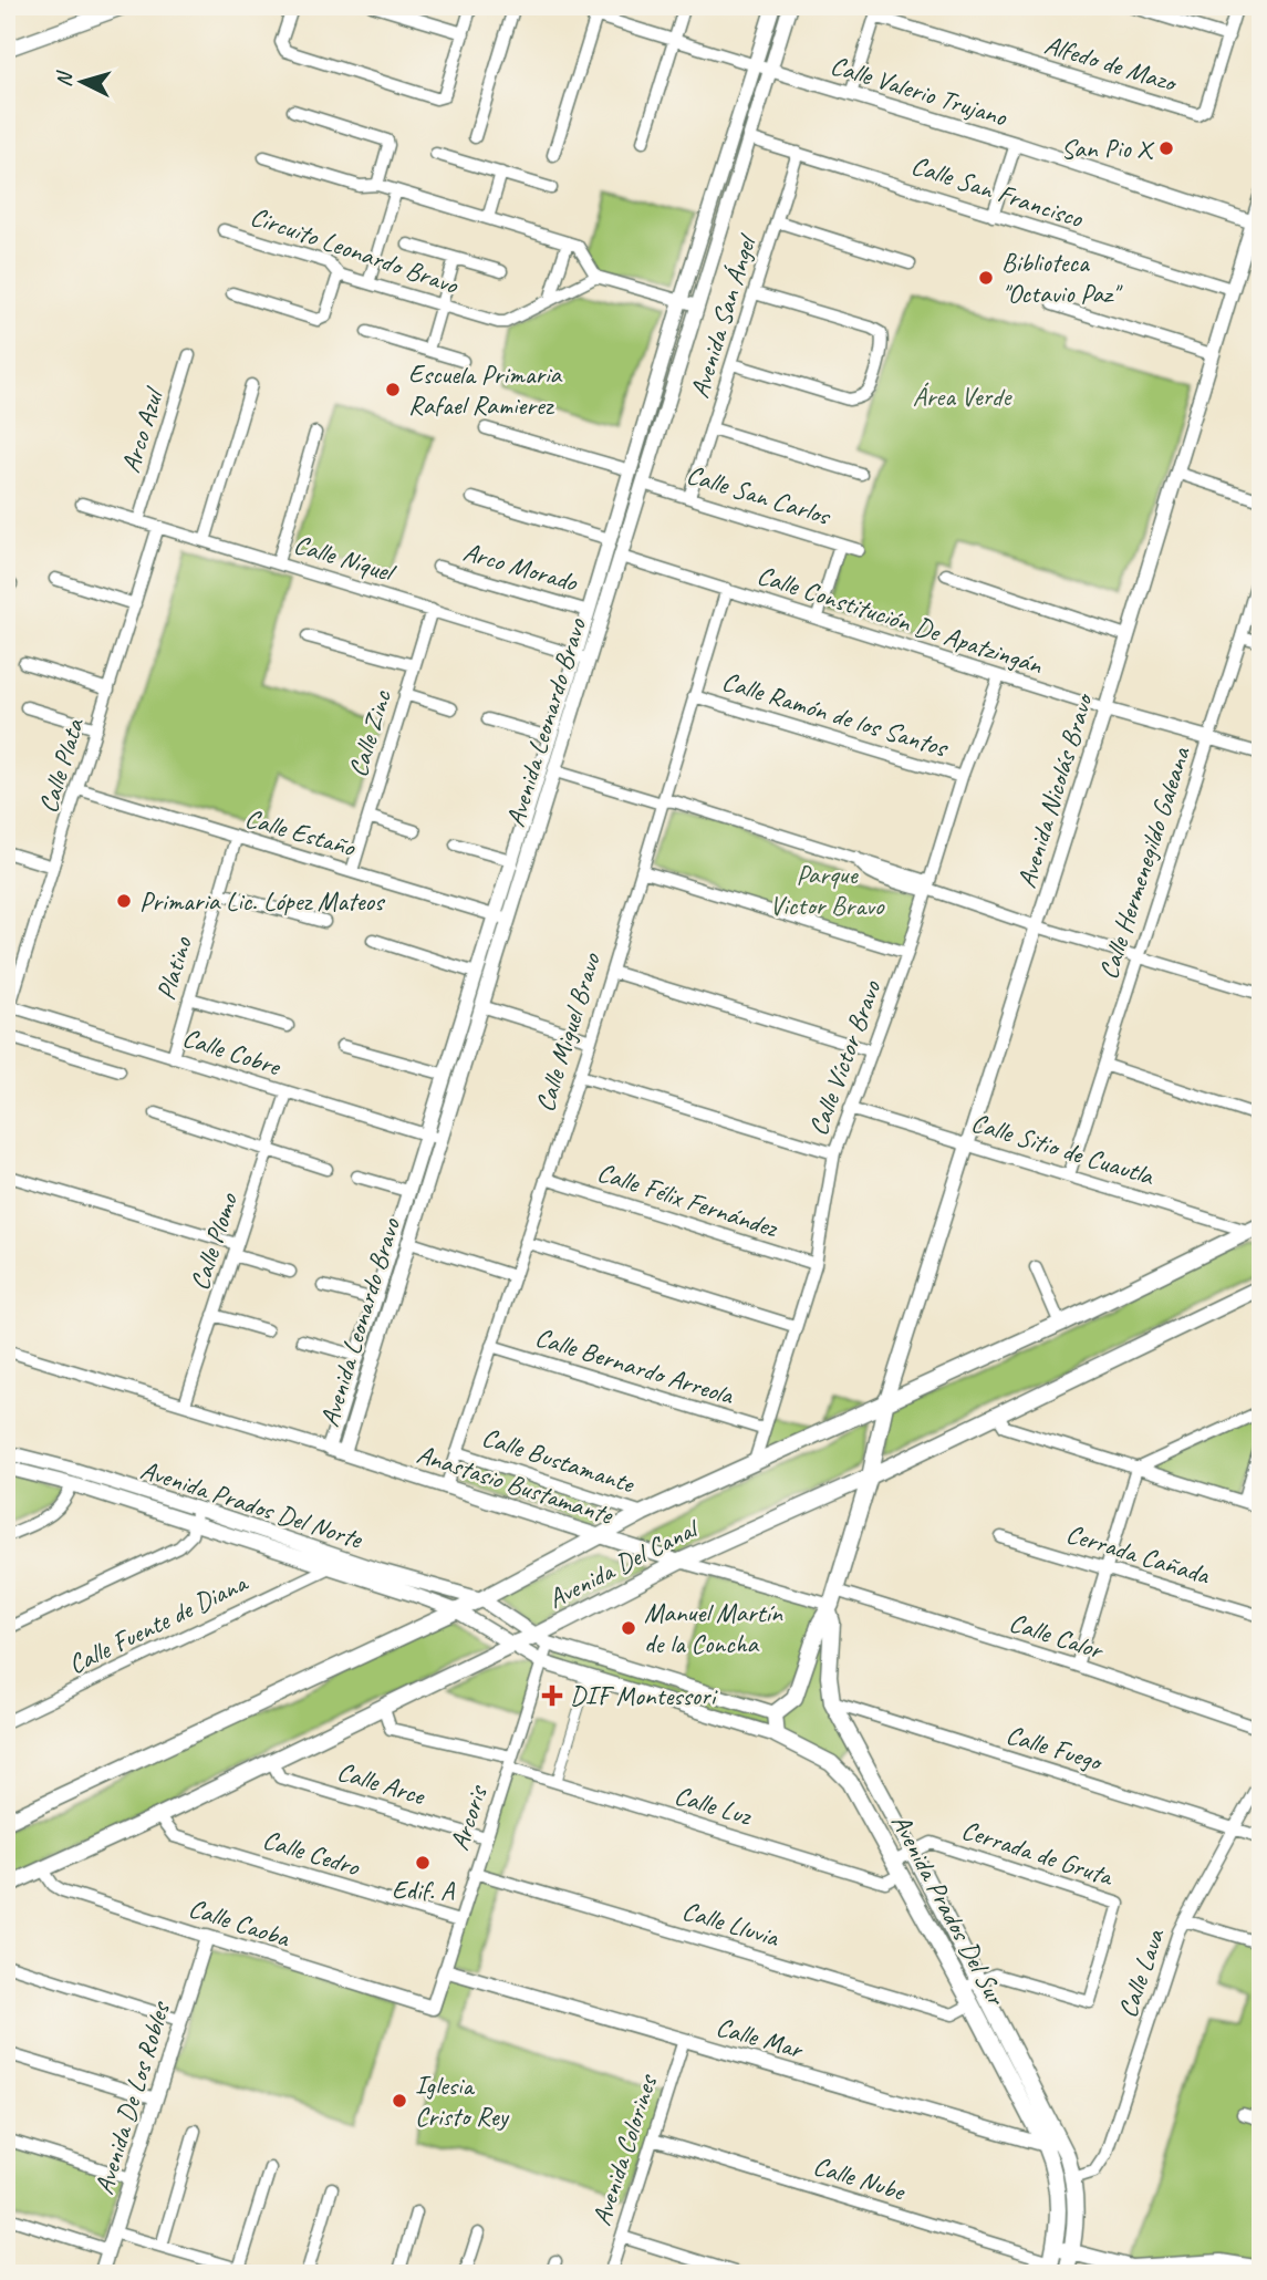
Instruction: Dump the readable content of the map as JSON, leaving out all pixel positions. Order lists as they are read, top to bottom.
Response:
{
  "streets": {
    "main road": ["Avenida Del Canal", "Avenida Prados Del Sur"],
    "street": [
      "Alfedo de Mazo",
      "Calle Valerio Trujano",
      "Calle San Francisco",
      "Circuito Leonardo Bravo",
      "Avenida San Ángel",
      "Arco Azul",
      "Calle San Carlos",
      "Calle Níquel",
      "Arco Morado",
      "Calle Constitución De Apatzingán",
      "Calle Ramón de los Santos",
      "Avenida Leonardo Bravo",
      "Calle Zinc",
      "Calle Plata",
      "Avenida Nicolás Bravo",
      "Calle Estaño",
      "Calle Hermenegildo Galeana",
      "Platino",
      "Calle Miguel Bravo",
      "Calle Cobre",
      "Calle Víctor Bravo",
      "Calle Sitio de Cuautla",
      "Calle Félix Fernández",
      "Calle Plomo",
      "Calle Bernardo Arreola",
      "Calle Bustamante",
      "Anastasio Bustamante",
      "Avenida Prados Del Norte",
      "Cerrada Cañada",
      "Calle Fuente de Diana",
      "Calle Calor",
      "Calle Fuego",
      "Calle Arce",
      "Calle Luz",
      "Arcoris",
      "Calle Cedro",
      "Cerrada de Gruta",
      "Calle Caoba",
      "Calle Lluvia",
      "Calle Lava",
      "Calle Mar",
      "Avenida De Los Robles",
      "Avenida Colorines",
      "Calle Nube"
    ]
  },
  "crossings": [
    ["Calle Valerio Trujano", "Avenida Leonardo Bravo"],
    ["Calle Valerio Trujano", "Avenida Nicolás Bravo"],
    ["Calle San Francisco", "Avenida San Ángel"],
    ["Calle San Francisco", "Avenida Leonardo Bravo"],
    ["Calle San Francisco", "Avenida Nicolás Bravo"],
    ["Avenida San Ángel", "Calle San Carlos"],
    ["Arco Azul", "Calle Níquel"],
    ["Calle San Carlos", "Avenida Leonardo Bravo"],
    ["Calle Níquel", "Avenida Leonardo Bravo"],
    ["Calle Níquel", "Calle Zinc"],
    ["Calle Níquel", "Calle Plata"],
    ["Arco Morado", "Avenida Leonardo Bravo"],
    ["Calle Constitución De Apatzingán", "Avenida Leonardo Bravo"],
    ["Calle Constitución De Apatzingán", "Avenida Nicolás Bravo"],
    ["Calle Constitución De Apatzingán", "Calle Hermenegildo Galeana"],
    ["Calle Constitución De Apatzingán", "Calle Miguel Bravo"],
    ["Calle Constitución De Apatzingán", "Calle Víctor Bravo"],
    ["Calle Ramón de los Santos", "Calle Miguel Bravo"],
    ["Calle Ramón de los Santos", "Calle Víctor Bravo"],
    ["Avenida Leonardo Bravo", "Calle Estaño"],
    ["Avenida Leonardo Bravo", "Calle Cobre"],
    ["Avenida Leonardo Bravo", "Anastasio Bustamante"],
    ["Calle Zinc", "Calle Estaño"],
    ["Calle Plata", "Calle Estaño"],
    ["Calle Plata", "Calle Cobre"],
    ["Avenida Nicolás Bravo", "Calle Sitio de Cuautla"],
    ["Avenida Nicolás Bravo", "Avenida Del Canal"],
    ["Avenida Nicolás Bravo", "Avenida Prados Del Sur"],
    ["Calle Estaño", "Platino"],
    ["Calle Hermenegildo Galeana", "Calle Sitio de Cuautla"],
    ["Platino", "Calle Cobre"],
    ["Calle Miguel Bravo", "Calle Félix Fernández"],
    ["Calle Miguel Bravo", "Calle Bernardo Arreola"],
    ["Calle Miguel Bravo", "Calle Bustamante"],
    ["Calle Miguel Bravo", "Anastasio Bustamante"],
    ["Calle Cobre", "Calle Plomo"],
    ["Calle Víctor Bravo", "Calle Sitio de Cuautla"],
    ["Calle Víctor Bravo", "Calle Félix Fernández"],
    ["Calle Víctor Bravo", "Calle Bernardo Arreola"],
    ["Calle Víctor Bravo", "Avenida Del Canal"],
    ["Calle Sitio de Cuautla", "Avenida Del Canal"],
    ["Calle Plomo", "Anastasio Bustamante"],
    ["Calle Bustamante", "Avenida Del Canal"],
    ["Anastasio Bustamante", "Avenida Del Canal"],
    ["Anastasio Bustamante", "Calle Calor"],
    ["Anastasio Bustamante", "Avenida Prados Del Sur"],
    ["Avenida Prados Del Norte", "Avenida Del Canal"],
    ["Avenida Prados Del Norte", "Arcoris"],
    ["Avenida Prados Del Norte", "Avenida Prados Del Sur"],
    ["Avenida Del Canal", "Calle Arce"],
    ["Avenida Del Canal", "Calle Luz"],
    ["Avenida Del Canal", "Arcoris"],
    ["Avenida Del Canal", "Calle Cedro"],
    ["Avenida Del Canal", "Avenida Prados Del Sur"],
    ["Avenida Del Canal", "Calle Caoba"],
    ["Calle Calor", "Avenida Prados Del Sur"],
    ["Calle Fuego", "Avenida Prados Del Sur"],
    ["Calle Fuego", "Calle Lava"],
    ["Calle Arce", "Arcoris"],
    ["Calle Luz", "Arcoris"],
    ["Calle Luz", "Cerrada de Gruta"],
    ["Calle Luz", "Avenida Prados Del Sur"],
    ["Arcoris", "Calle Cedro"],
    ["Arcoris", "Calle Caoba"],
    ["Arcoris", "Calle Lluvia"],
    ["Arcoris", "Calle Mar"],
    ["Cerrada de Gruta", "Avenida Prados Del Sur"],
    ["Avenida Prados Del Sur", "Calle Lluvia"],
    ["Avenida Prados Del Sur", "Calle Lava"],
    ["Avenida Prados Del Sur", "Calle Mar"],
    ["Avenida Prados Del Sur", "Calle Nube"],
    ["Calle Caoba", "Avenida De Los Robles"],
    ["Calle Mar", "Avenida Colorines"],
    ["Avenida Colorines", "Calle Nube"]
  ],
  "parks": ["Área Verde", "Parque Victor Bravo"],
  "places": {
    "other": [
      "San Pio X",
      "Biblioteca \"Octavio Paz\"",
      "Escuela Primaria Rafael Ramierez",
      "Primaria Lic. López Mateos",
      "Manuel Martín de la Concha",
      "Edif. A",
      "Iglesia Cristo Rey"
    ],
    "health": ["DIF Montessori"]
  },
  "north": "left"
}
